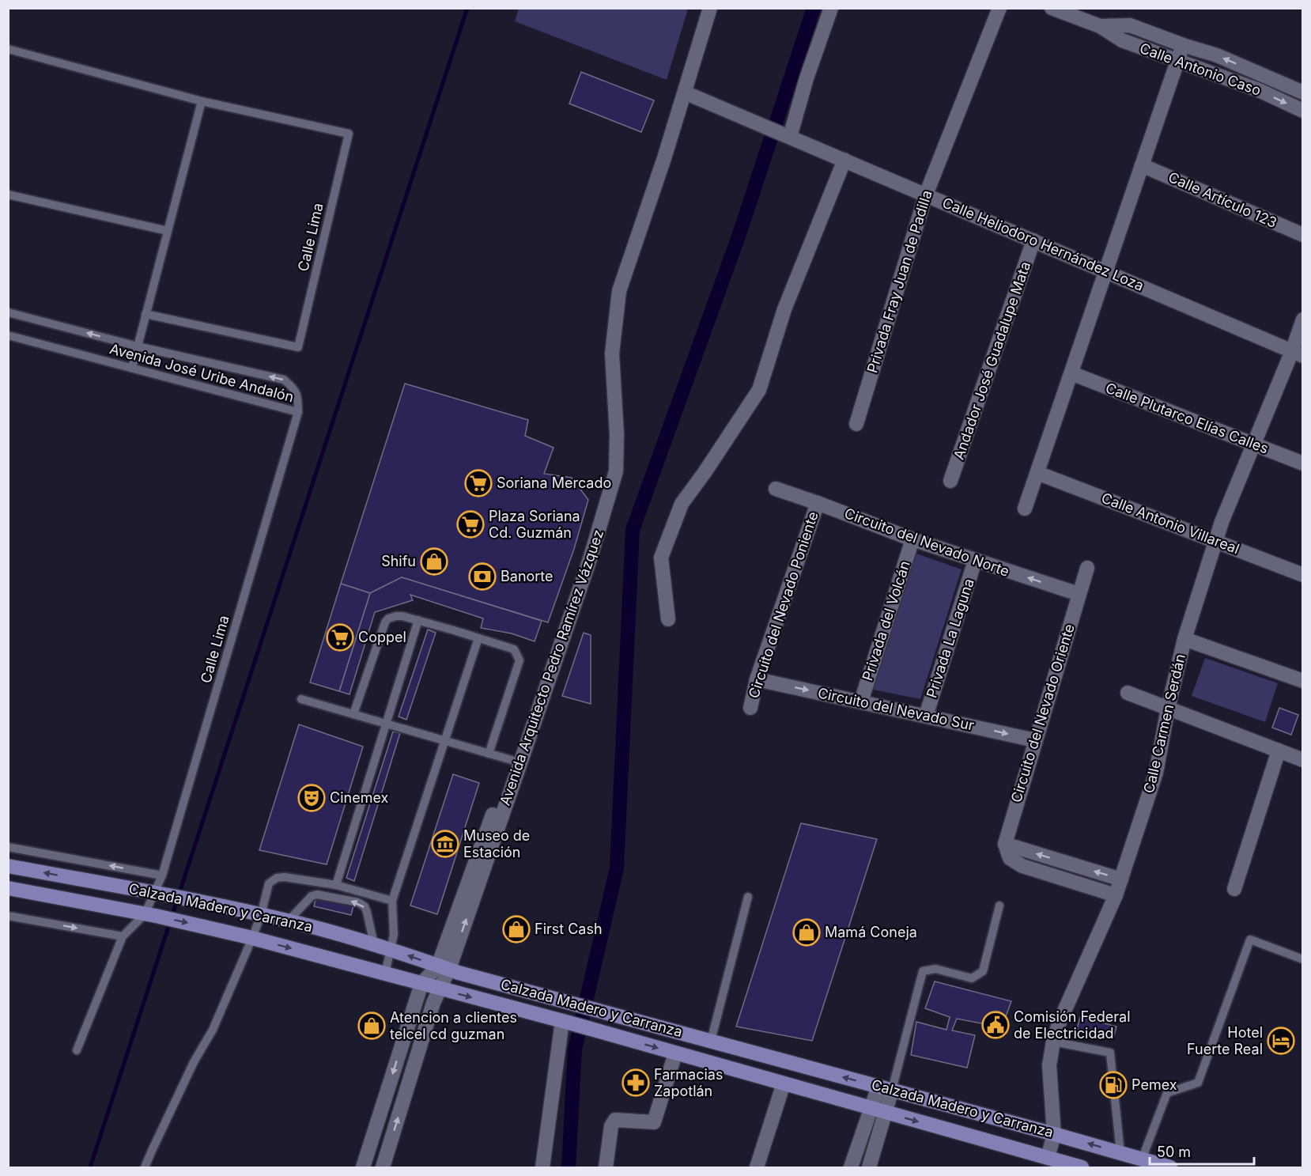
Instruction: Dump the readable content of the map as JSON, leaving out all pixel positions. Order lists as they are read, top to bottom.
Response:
{
  "streets": {
    "main road": ["Calzada Madero y Carranza"],
    "street": [
      "Calle Antonio Caso",
      "Calle Artículo 123",
      "Calle Heliodoro Hernández Loza",
      "Privada Fray Juan de Padilla",
      "Andador José Guadalupe Mata",
      "Calle Plutarco Elías Calles",
      "Calle Antonio Villareal",
      "Circuito del Nevado Norte",
      "Circuito del Nevado Poniente",
      "Privada del Volcán",
      "Privada La Laguna",
      "Avenida Arquitecto Pedro Ramírez Vázquez",
      "Circuito del Nevado Sur",
      "Circuito del Nevado Oriente",
      "Calle Carmen Serdán"
    ],
    "lane": ["Calle Lima", "Avenida José Uribe Andalón"]
  },
  "crossings": [
    ["Calle Lima", "Avenida José Uribe Andalón"],
    ["Calle Lima", "Calzada Madero y Carranza"],
    ["Calle Heliodoro Hernández Loza", "Privada Fray Juan de Padilla"],
    ["Calle Heliodoro Hernández Loza", "Andador José Guadalupe Mata"],
    ["Calle Heliodoro Hernández Loza", "Avenida Arquitecto Pedro Ramírez Vázquez"],
    ["Calle Heliodoro Hernández Loza", "Calle Carmen Serdán"],
    ["Calle Plutarco Elías Calles", "Calle Carmen Serdán"],
    ["Calle Antonio Villareal", "Calle Carmen Serdán"],
    ["Circuito del Nevado Norte", "Circuito del Nevado Poniente"],
    ["Circuito del Nevado Norte", "Privada del Volcán"],
    ["Circuito del Nevado Norte", "Privada La Laguna"],
    ["Circuito del Nevado Norte", "Circuito del Nevado Oriente"],
    ["Circuito del Nevado Poniente", "Circuito del Nevado Sur"],
    ["Privada del Volcán", "Circuito del Nevado Sur"],
    ["Privada La Laguna", "Circuito del Nevado Sur"],
    ["Avenida Arquitecto Pedro Ramírez Vázquez", "Calzada Madero y Carranza"],
    ["Circuito del Nevado Sur", "Circuito del Nevado Oriente"],
    ["Calle Carmen Serdán", "Calzada Madero y Carranza"]
  ],
  "one_way": ["Circuito del Nevado Sur"],
  "places": {
    "supermarket": ["Soriana Mercado", "Plaza Soriana Cd. Guzmán", "Coppel"],
    "shop": [
      "Shifu",
      "First Cash",
      "Mamá Coneja",
      "Atencion a clientes telcel cd guzman"
    ],
    "bank": ["Banorte"],
    "theatre": ["Cinemex"],
    "museum": ["Museo de Estación"],
    "public building": ["Comisión Federal de Electricidad"],
    "hotel": ["Hotel Fuerte Real"],
    "pharmacy": ["Farmacias Zapotlán"],
    "fuel station": ["Pemex"]
  },
  "scale_bar": "50 m"
}
